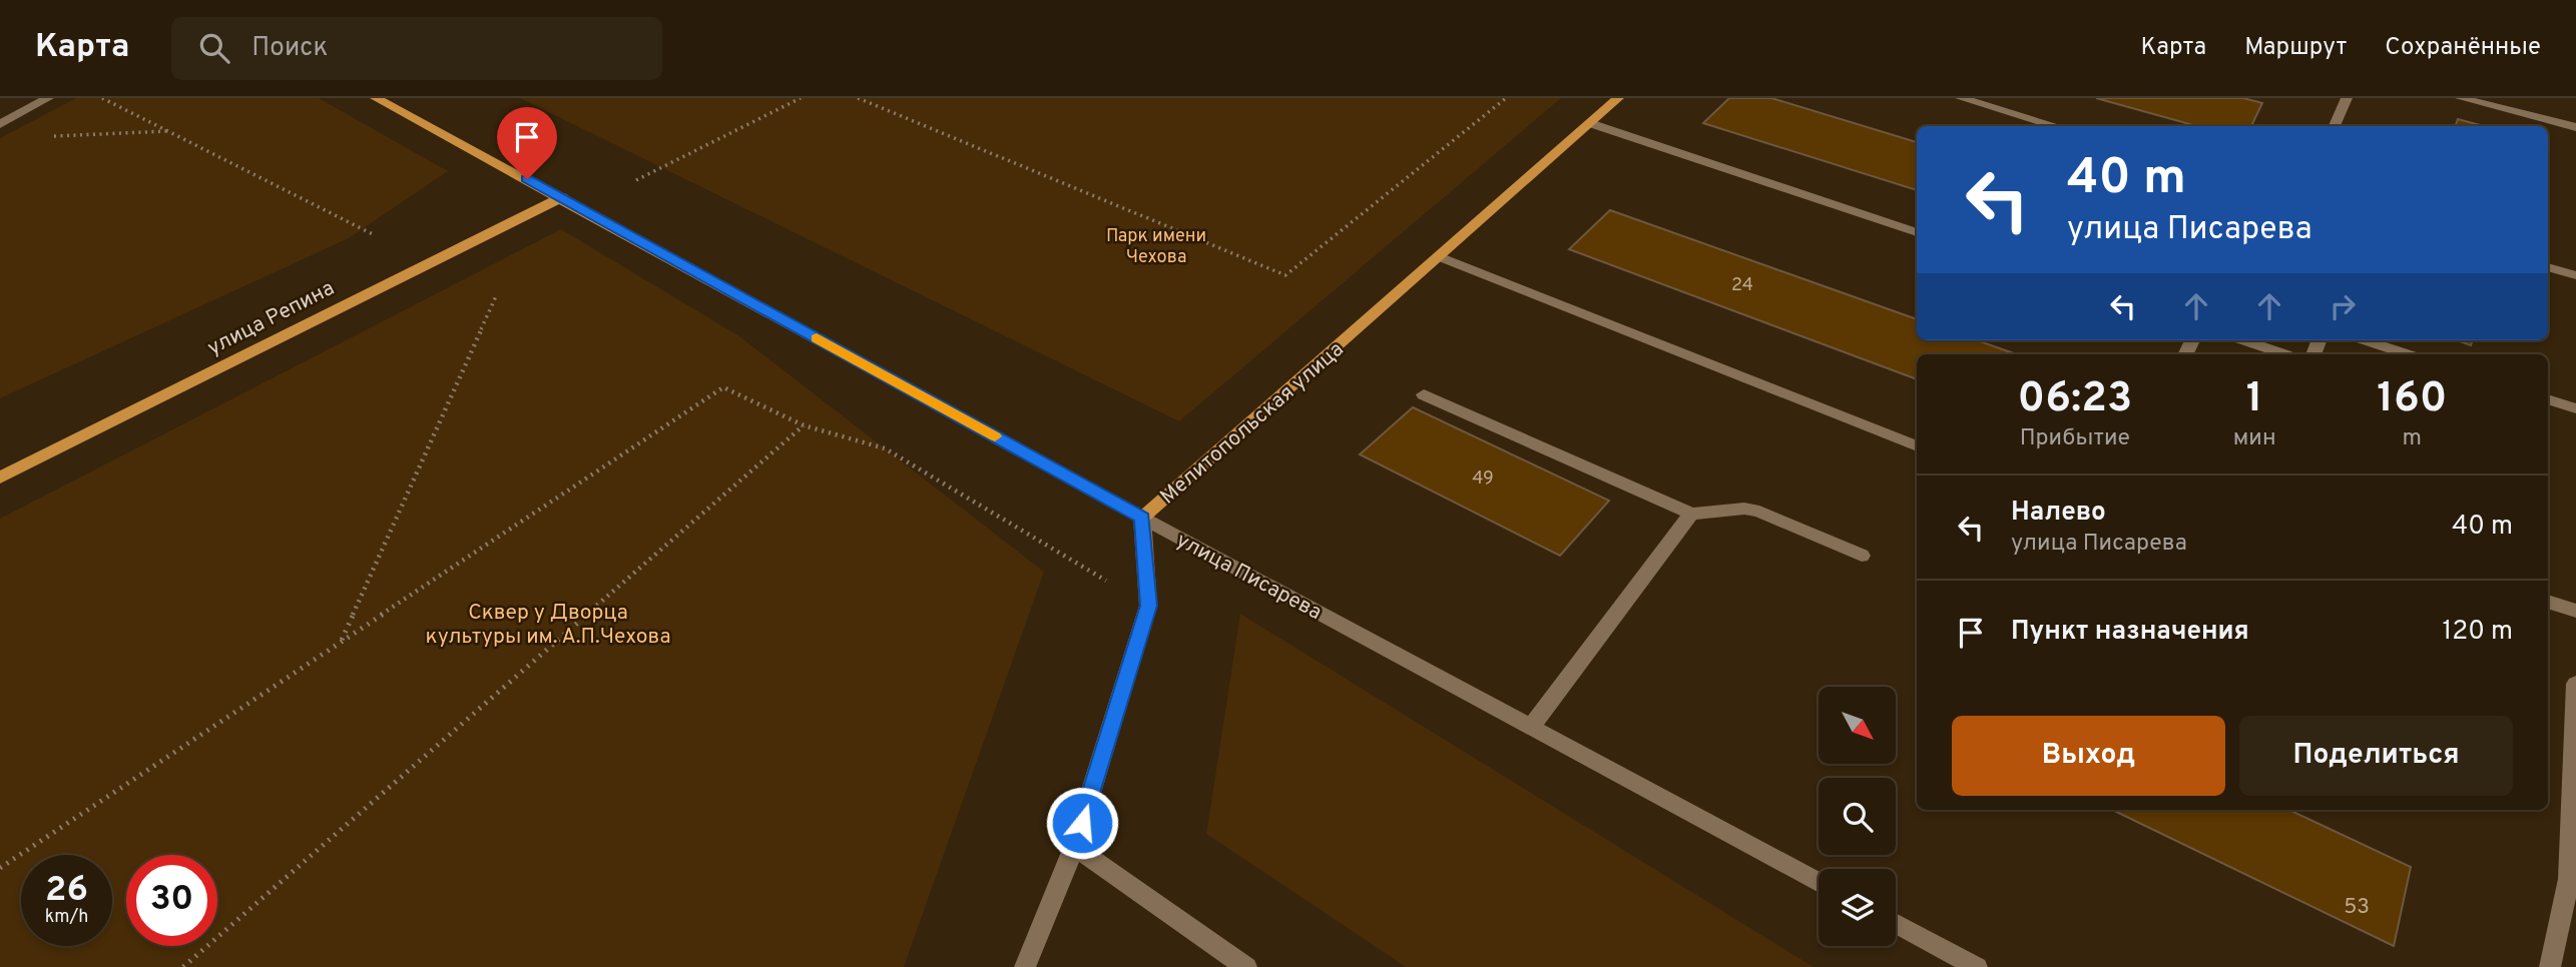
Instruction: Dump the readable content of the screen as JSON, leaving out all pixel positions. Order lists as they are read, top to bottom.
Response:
{
  "streets": {
    "main road": ["улица Репина", "Мелитопольская улица", "улица Писарева"]
  },
  "crossings": [
    ["улица Репина", "улица Писарева"],
    ["Мелитопольская улица", "улица Писарева"]
  ],
  "parks": ["Парк имени Чехова", "Сквер у Дворца культуры им. А.П.Чехова"],
  "house_numbers": ["24", "49", "53"],
  "north": "bottom right",
  "page": {
    "header": "Карта",
    "search": "Поиск",
    "nav": ["Карта", "Маршрут", "Сохранённые"],
    "turn": ["40 m", "улица Писарева"],
    "eta": [
      "06:23",
      "Прибытие",
      "1",
      "мин",
      "160",
      "m"
    ],
    "list": [
      {
        "name": "Налево",
        "note": "улица Писарева",
        "value": "40 m"
      },
      {
        "name": "Пункт назначения",
        "value": "120 m"
      }
    ],
    "buttons": ["Выход", "Поделиться"],
    "speed": "26 km/h",
    "limit": "30"
  }
}
